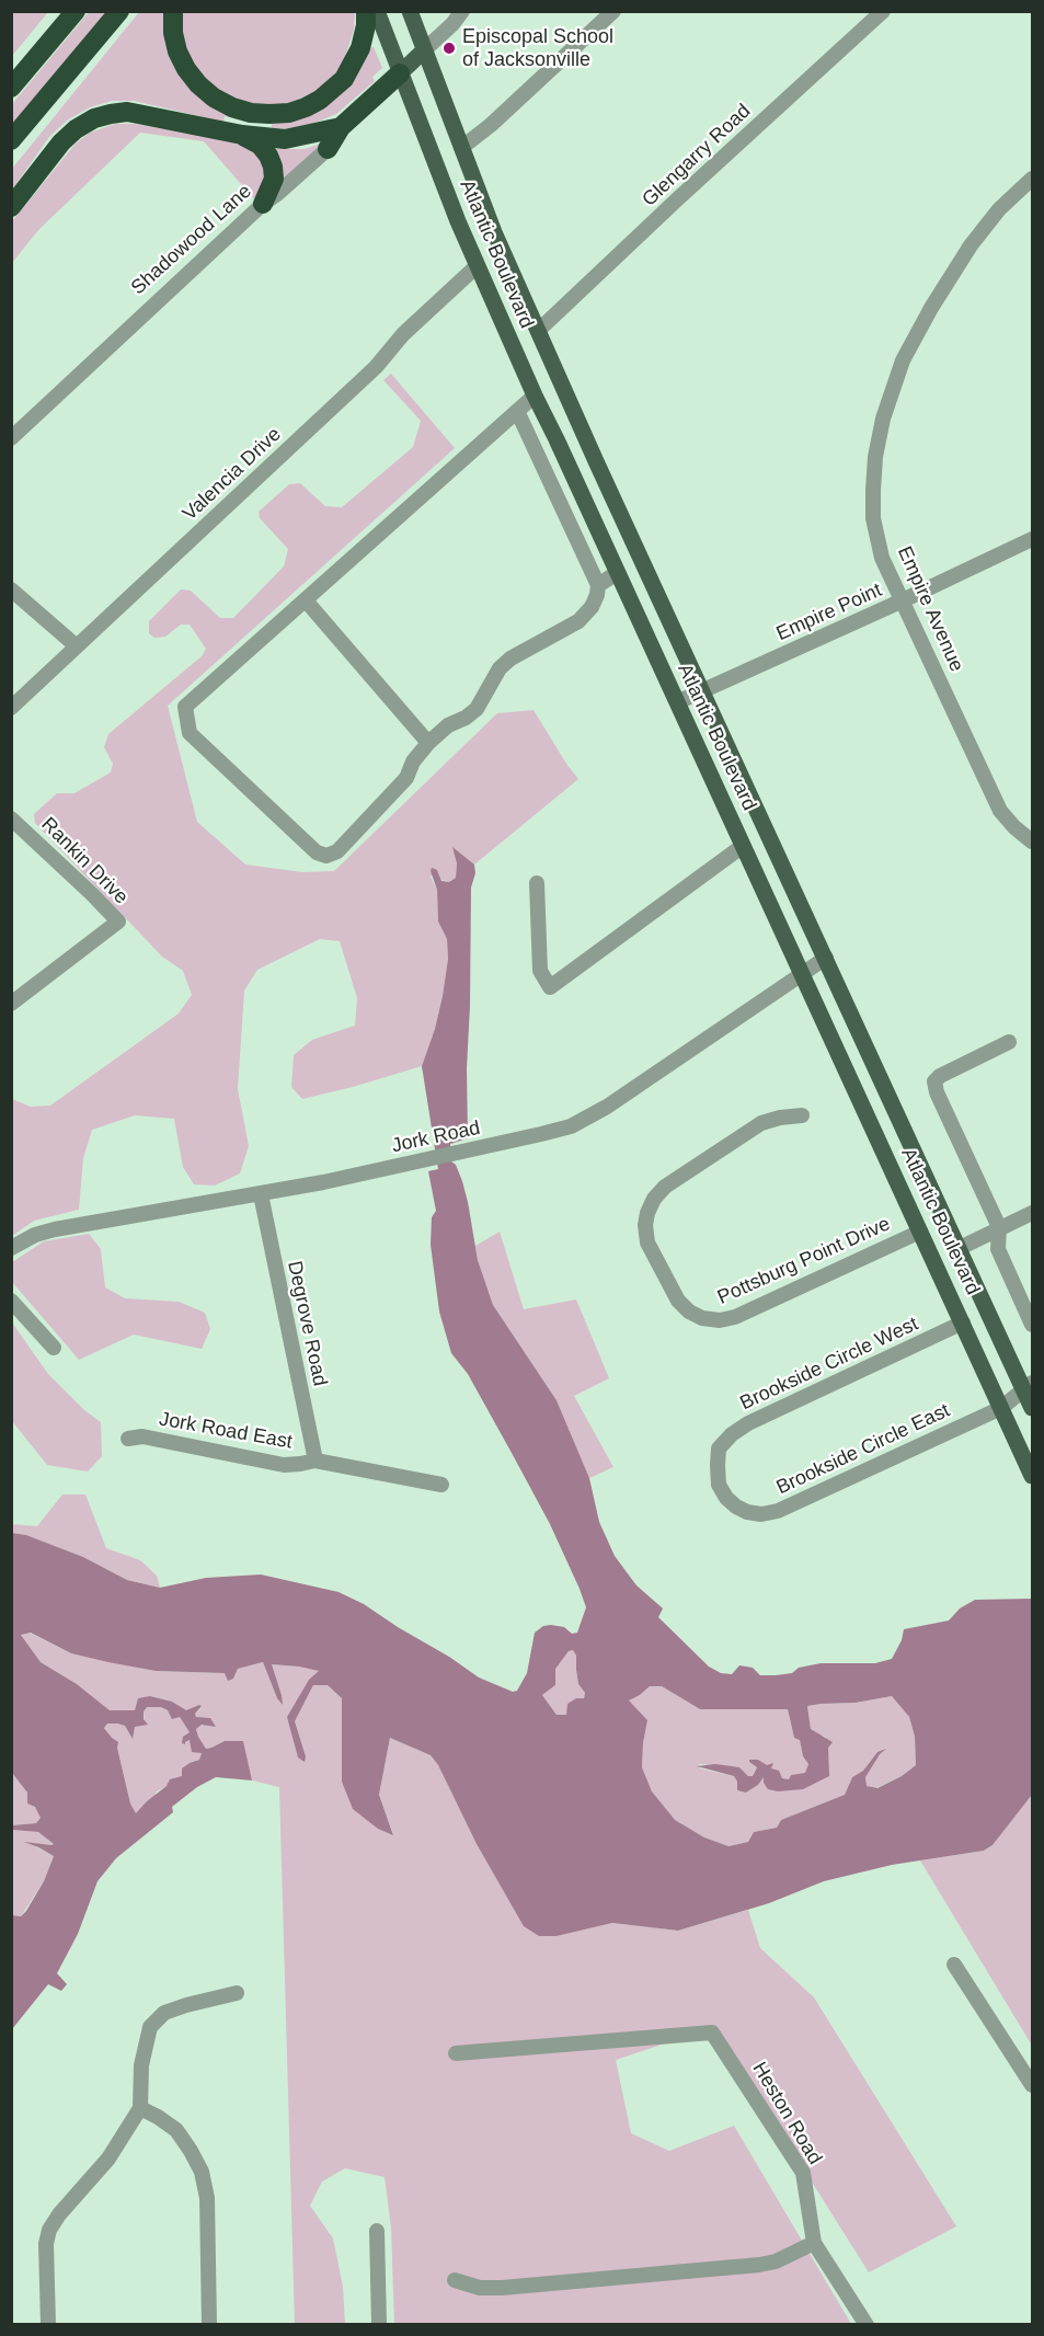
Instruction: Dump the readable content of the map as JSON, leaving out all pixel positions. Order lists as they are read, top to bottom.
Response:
{
  "streets": {
    "highway": ["Shadowood Lane"],
    "main road": ["Atlantic Boulevard"],
    "street": [
      "Glengarry Road",
      "Valencia Drive",
      "Empire Avenue",
      "Empire Point",
      "Rankin Drive",
      "Jork Road",
      "Pottsburg Point Drive",
      "Degrove Road",
      "Brookside Circle West",
      "Jork Road East",
      "Brookside Circle East",
      "Heston Road"
    ]
  },
  "crossings": [
    ["Glengarry Road", "Atlantic Boulevard"],
    ["Shadowood Lane", "Atlantic Boulevard"],
    ["Atlantic Boulevard", "Valencia Drive"],
    ["Atlantic Boulevard", "Empire Point"],
    ["Atlantic Boulevard", "Jork Road"],
    ["Atlantic Boulevard", "Pottsburg Point Drive"],
    ["Atlantic Boulevard", "Brookside Circle West"],
    ["Atlantic Boulevard", "Brookside Circle East"],
    ["Empire Avenue", "Empire Point"],
    ["Jork Road", "Degrove Road"],
    ["Degrove Road", "Jork Road East"],
    ["Brookside Circle West", "Brookside Circle East"]
  ],
  "places": ["Episcopal School of Jacksonville"]
}
